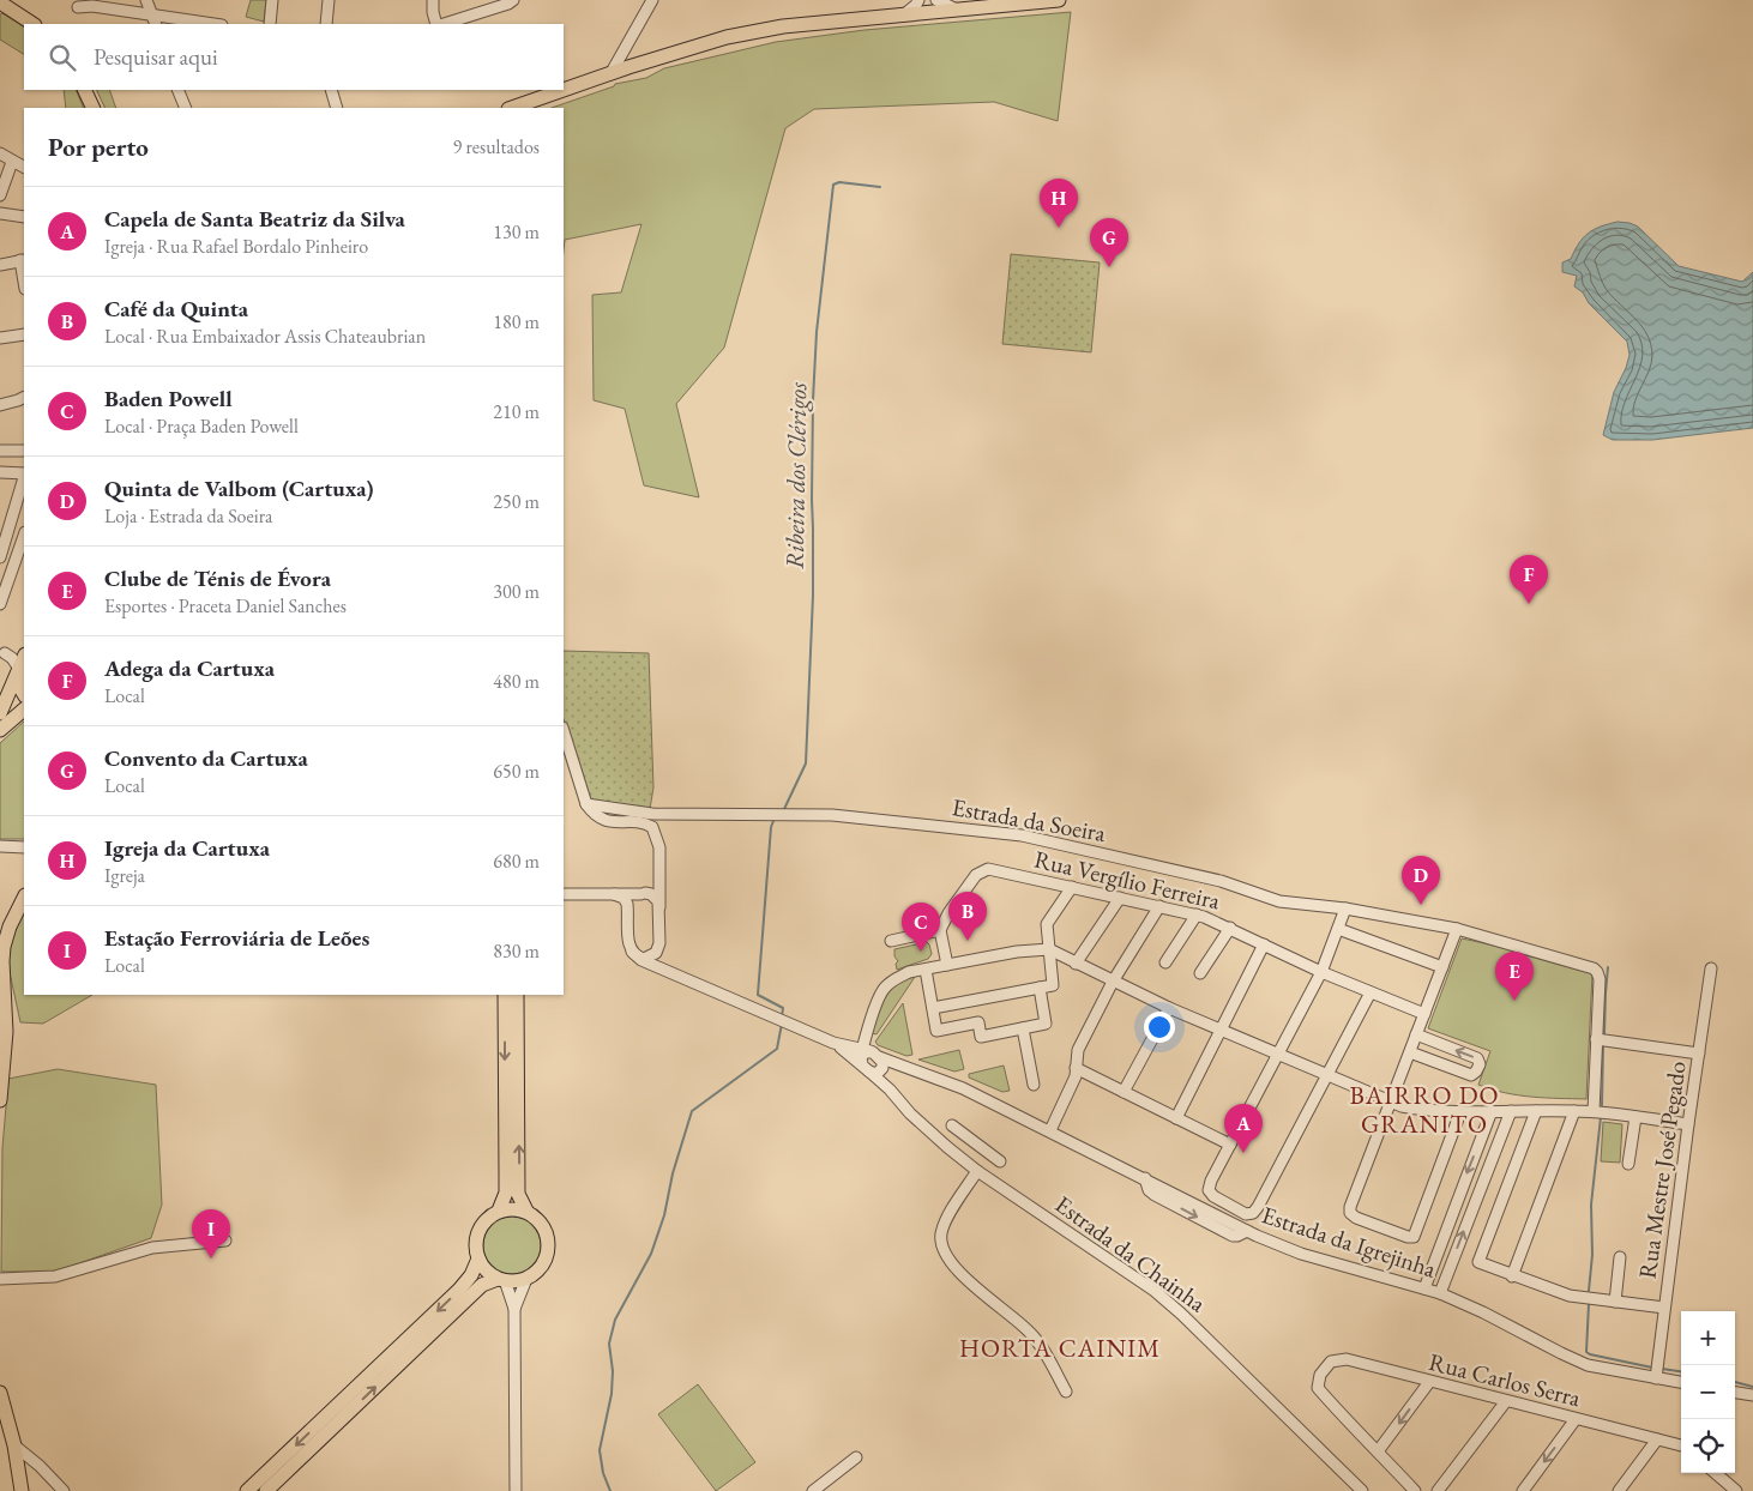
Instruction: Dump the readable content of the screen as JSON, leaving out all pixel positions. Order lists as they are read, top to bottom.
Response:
{
  "streets": {
    "street": [
      "Estrada da Soeira",
      "Rua Vergílio Ferreira",
      "Rua Mestre José Pegado",
      "Estrada da Igrejinha",
      "Estrada da Chainha",
      "Rua Carlos Serra"
    ]
  },
  "crossings": [
    ["Rua Mestre José Pegado", "Estrada da Igrejinha"],
    ["Estrada da Igrejinha", "Estrada da Chainha"]
  ],
  "districts": ["BAIRRO DO GRANITO", "HORTA CAINIM"],
  "water": ["Ribeira dos Clérigos"],
  "page": {
    "search": "Pesquisar aqui",
    "heading": ["Por perto", "9 resultados"],
    "pins": [
      "H",
      "G",
      "F",
      "D",
      "B",
      "C",
      "E",
      "A",
      "I"
    ],
    "list": [
      {
        "mark": "A",
        "name": "Capela de Santa Beatriz da Silva",
        "note": "Igreja · Rua Rafael Bordalo Pinheiro",
        "value": "130 m"
      },
      {
        "mark": "B",
        "name": "Café da Quinta",
        "note": "Local · Rua Embaixador Assis Chateaubrian",
        "value": "180 m"
      },
      {
        "mark": "C",
        "name": "Baden Powell",
        "note": "Local · Praça Baden Powell",
        "value": "210 m"
      },
      {
        "mark": "D",
        "name": "Quinta de Valbom (Cartuxa)",
        "note": "Loja · Estrada da Soeira",
        "value": "250 m"
      },
      {
        "mark": "E",
        "name": "Clube de Ténis de Évora",
        "note": "Esportes · Praceta Daniel Sanches",
        "value": "300 m"
      },
      {
        "mark": "F",
        "name": "Adega da Cartuxa",
        "note": "Local",
        "value": "480 m"
      },
      {
        "mark": "G",
        "name": "Convento da Cartuxa",
        "note": "Local",
        "value": "650 m"
      },
      {
        "mark": "H",
        "name": "Igreja da Cartuxa",
        "note": "Igreja",
        "value": "680 m"
      },
      {
        "mark": "I",
        "name": "Estação Ferroviária de Leões",
        "note": "Local",
        "value": "830 m"
      }
    ],
    "map_buttons": ["+", "−"]
  }
}
